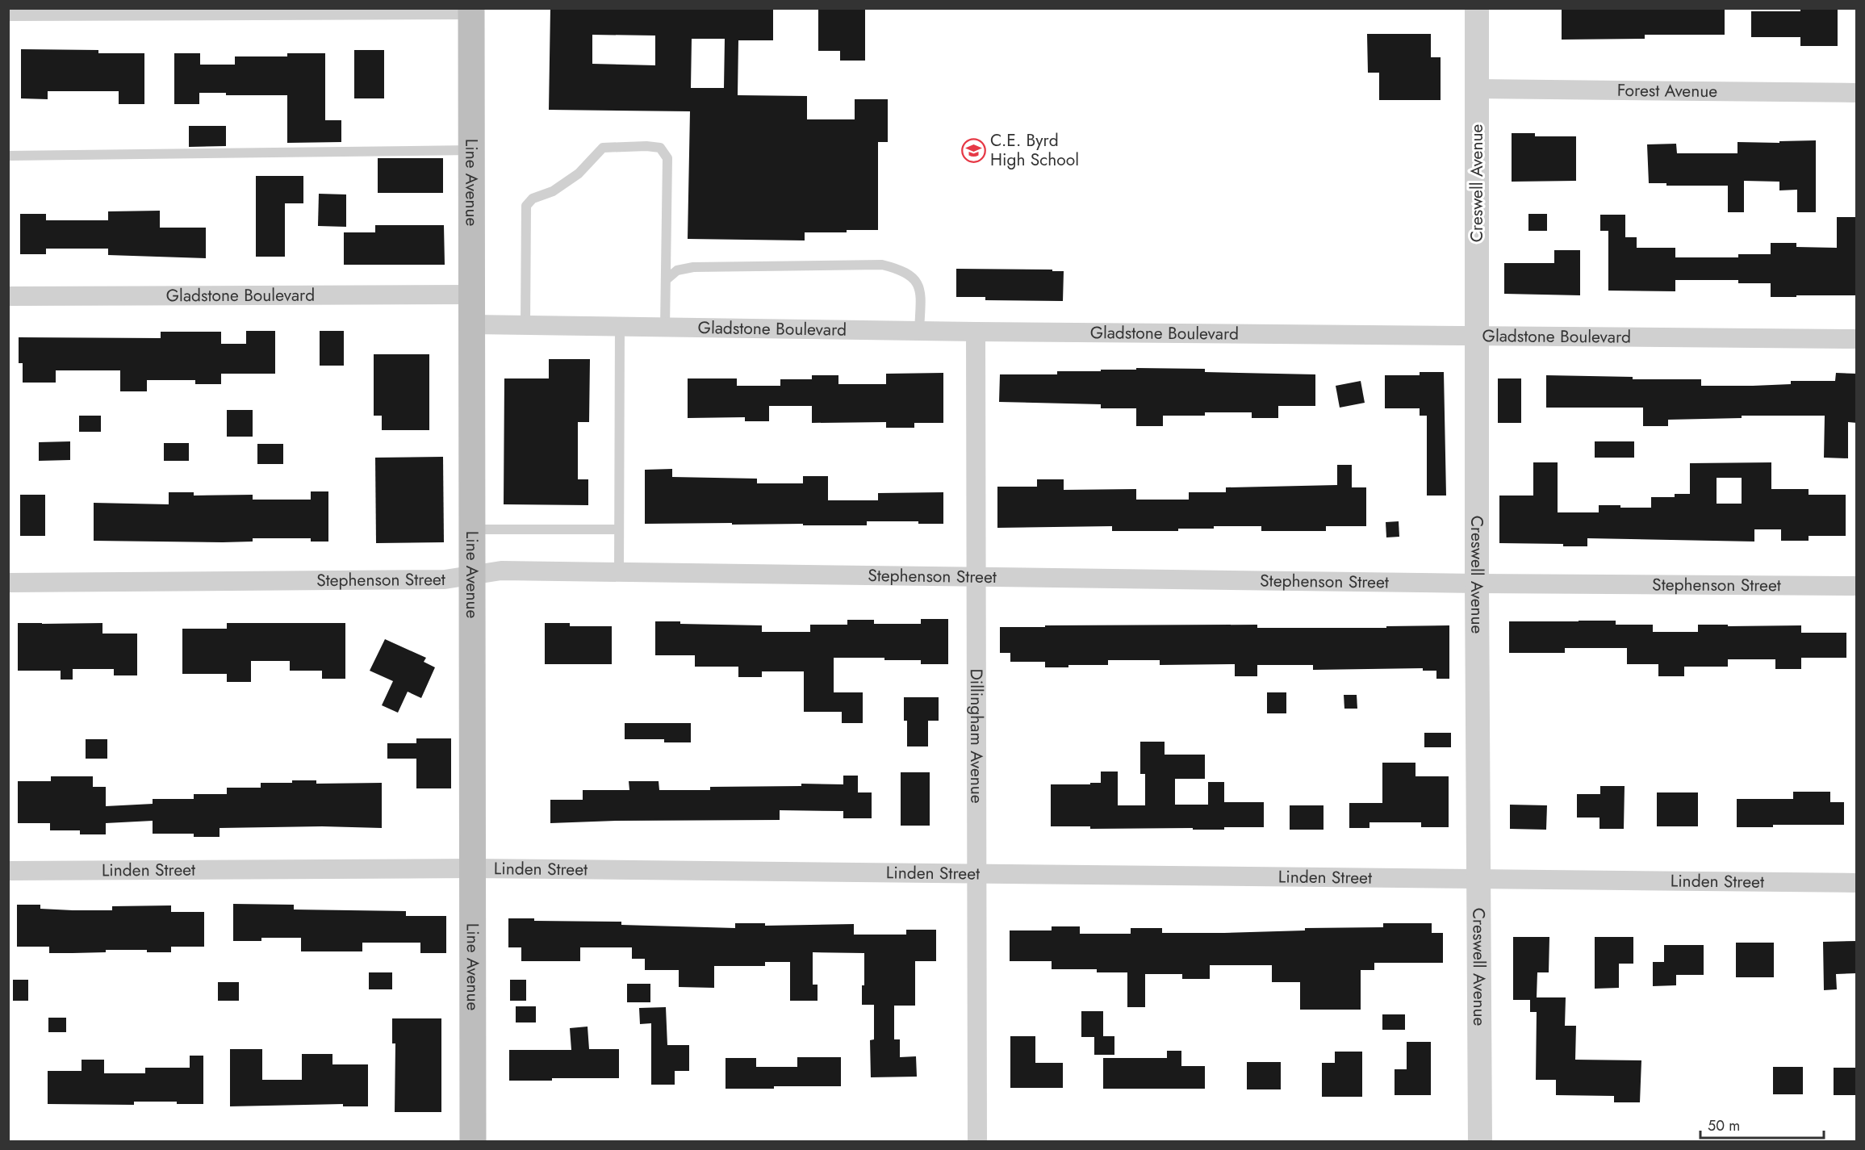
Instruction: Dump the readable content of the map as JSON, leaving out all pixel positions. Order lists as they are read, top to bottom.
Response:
{
  "streets": {
    "main road": ["Line Avenue"],
    "street": [
      "Forest Avenue",
      "Creswell Avenue",
      "Gladstone Boulevard",
      "Stephenson Street",
      "Dillingham Avenue",
      "Linden Street"
    ]
  },
  "crossings": [
    ["Forest Avenue", "Creswell Avenue"],
    ["Line Avenue", "Gladstone Boulevard"],
    ["Line Avenue", "Stephenson Street"],
    ["Line Avenue", "Linden Street"],
    ["Creswell Avenue", "Gladstone Boulevard"],
    ["Creswell Avenue", "Stephenson Street"],
    ["Creswell Avenue", "Linden Street"],
    ["Gladstone Boulevard", "Dillingham Avenue"],
    ["Stephenson Street", "Dillingham Avenue"],
    ["Dillingham Avenue", "Linden Street"]
  ],
  "places": {
    "school or university": ["C.E. Byrd High School"]
  },
  "scale_bar": "50 m"
}
